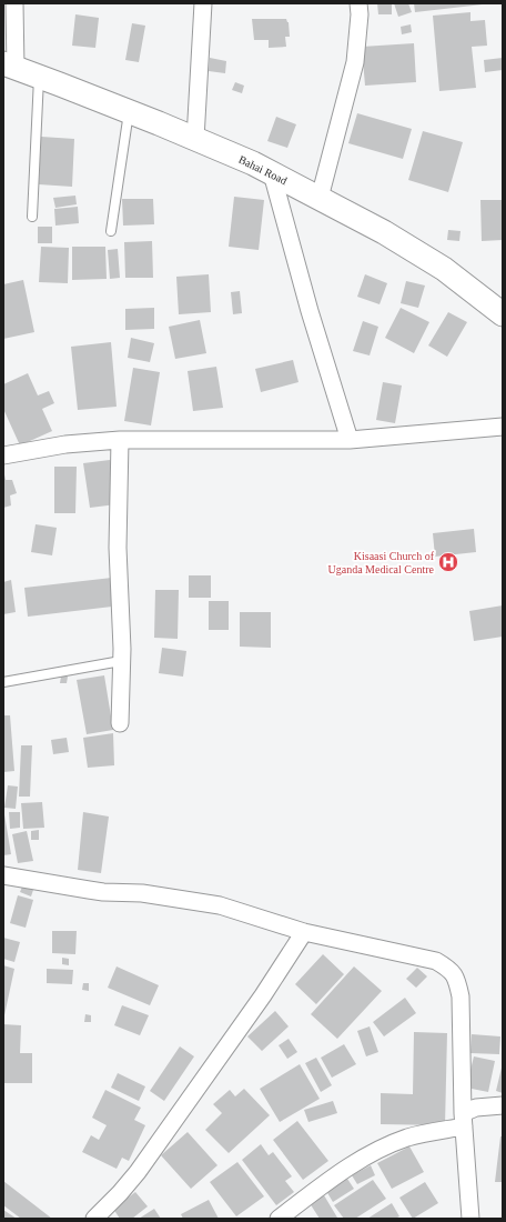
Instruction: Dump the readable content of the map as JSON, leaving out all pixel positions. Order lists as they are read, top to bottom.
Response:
{
  "streets": {
    "street": ["Bahai Road"]
  },
  "places": {
    "hospital": ["Kisaasi Church of Uganda Medical Centre"]
  }
}
